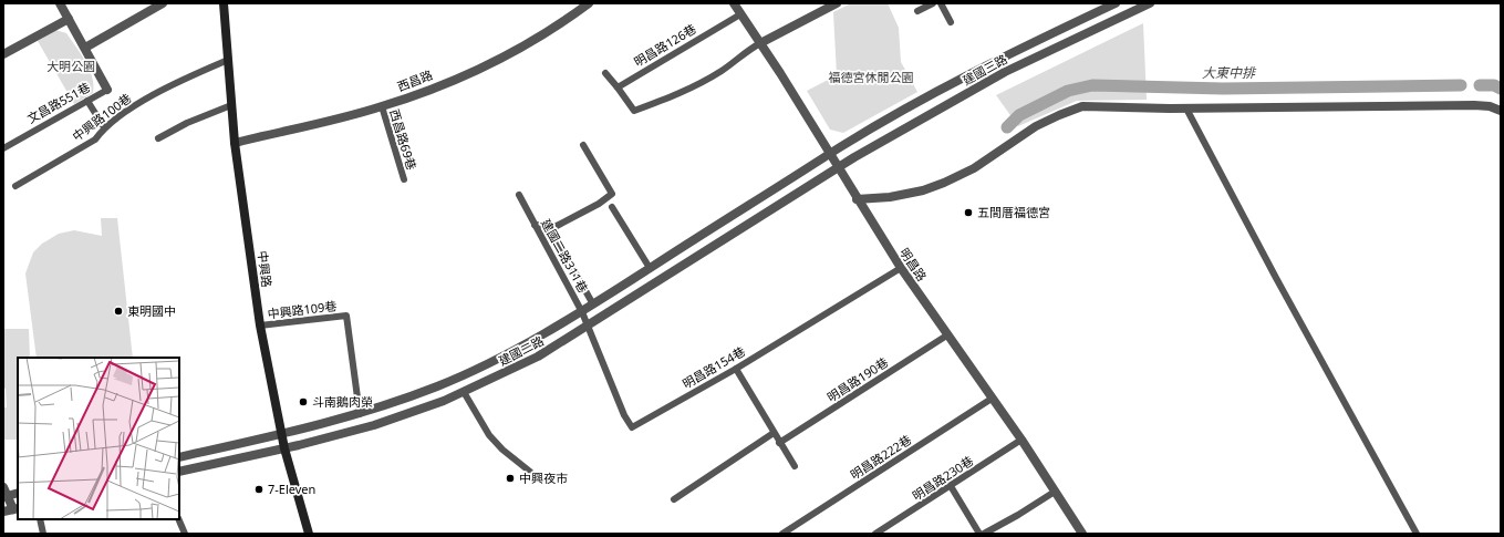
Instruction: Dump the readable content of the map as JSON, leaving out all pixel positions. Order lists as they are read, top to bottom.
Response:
{
  "streets": {
    "main road": ["中興路"],
    "street": [
      "建國三路",
      "西昌路",
      "文昌路551巷",
      "明昌路",
      "建國二路"
    ],
    "lane": [
      "明昌路126巷",
      "中興路100巷",
      "西昌路69巷",
      "建國二路311巷",
      "中興路109巷",
      "明昌路154巷",
      "明昌路190巷",
      "明昌路222巷",
      "明昌路230巷"
    ]
  },
  "crossings": [
    ["明昌路126巷", "明昌路"],
    ["建國三路", "明昌路"],
    ["建國三路", "建國二路"],
    ["西昌路", "西昌路69巷"],
    ["西昌路", "中興路"],
    ["中興路100巷", "中興路"],
    ["建國二路311巷", "建國二路"],
    ["建國二路311巷", "明昌路154巷"],
    ["明昌路", "建國二路"],
    ["明昌路", "明昌路154巷"],
    ["明昌路", "明昌路190巷"],
    ["明昌路", "明昌路222巷"],
    ["明昌路", "明昌路230巷"],
    ["中興路", "中興路109巷"],
    ["中興路", "建國二路"],
    ["中興路109巷", "建國二路"],
    ["建國二路", "明昌路154巷"]
  ],
  "water": ["大東中排"],
  "parks": ["大明公園", "福德宮休閒公園"],
  "places": [
    "五間厝福德宮",
    "東明國中",
    "斗南鵝肉榮",
    "中興夜市",
    "7-Eleven"
  ]
}
